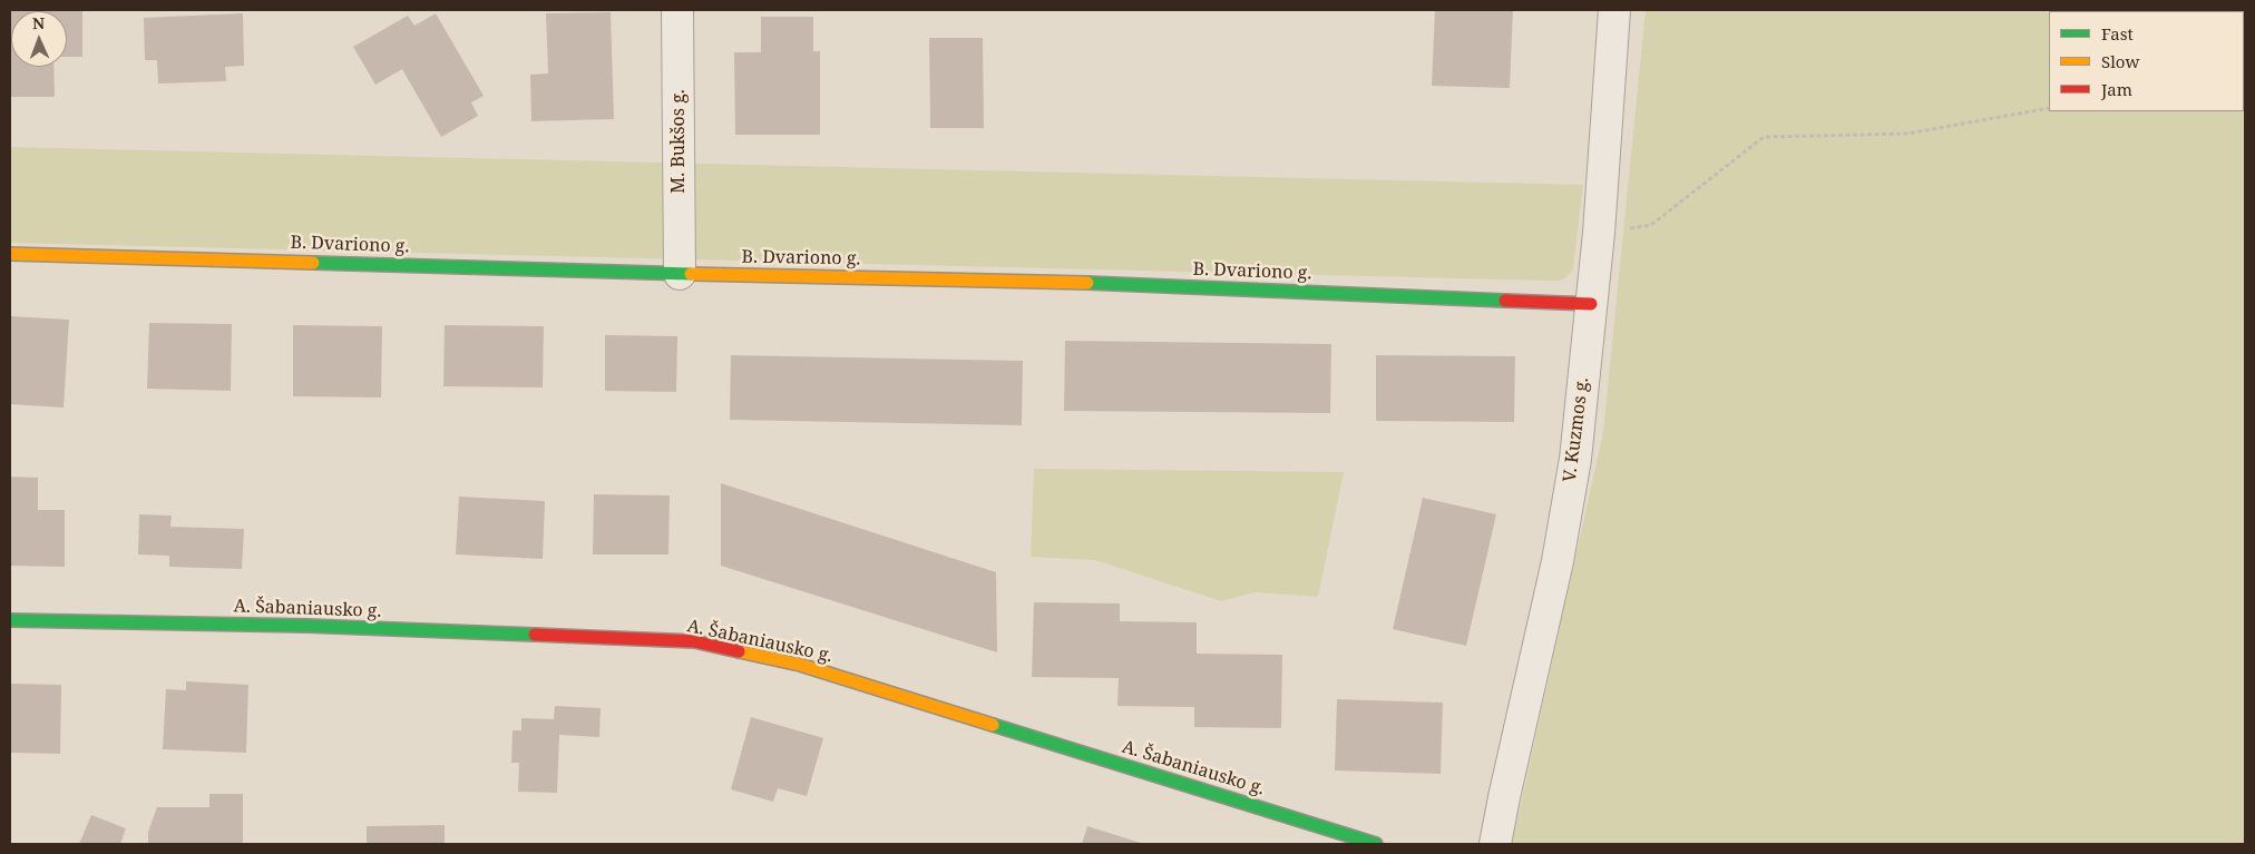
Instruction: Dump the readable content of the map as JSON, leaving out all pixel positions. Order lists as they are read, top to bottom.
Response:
{
  "streets": {
    "street": [
      "M. Bukšos g.",
      "B. Dvariono g.",
      "V. Kuzmos g.",
      "A. Šabaniausko g."
    ]
  },
  "crossings": [
    ["M. Bukšos g.", "B. Dvariono g."],
    ["B. Dvariono g.", "V. Kuzmos g."]
  ],
  "legend": ["Fast", "Slow", "Jam"],
  "north": "top"
}
